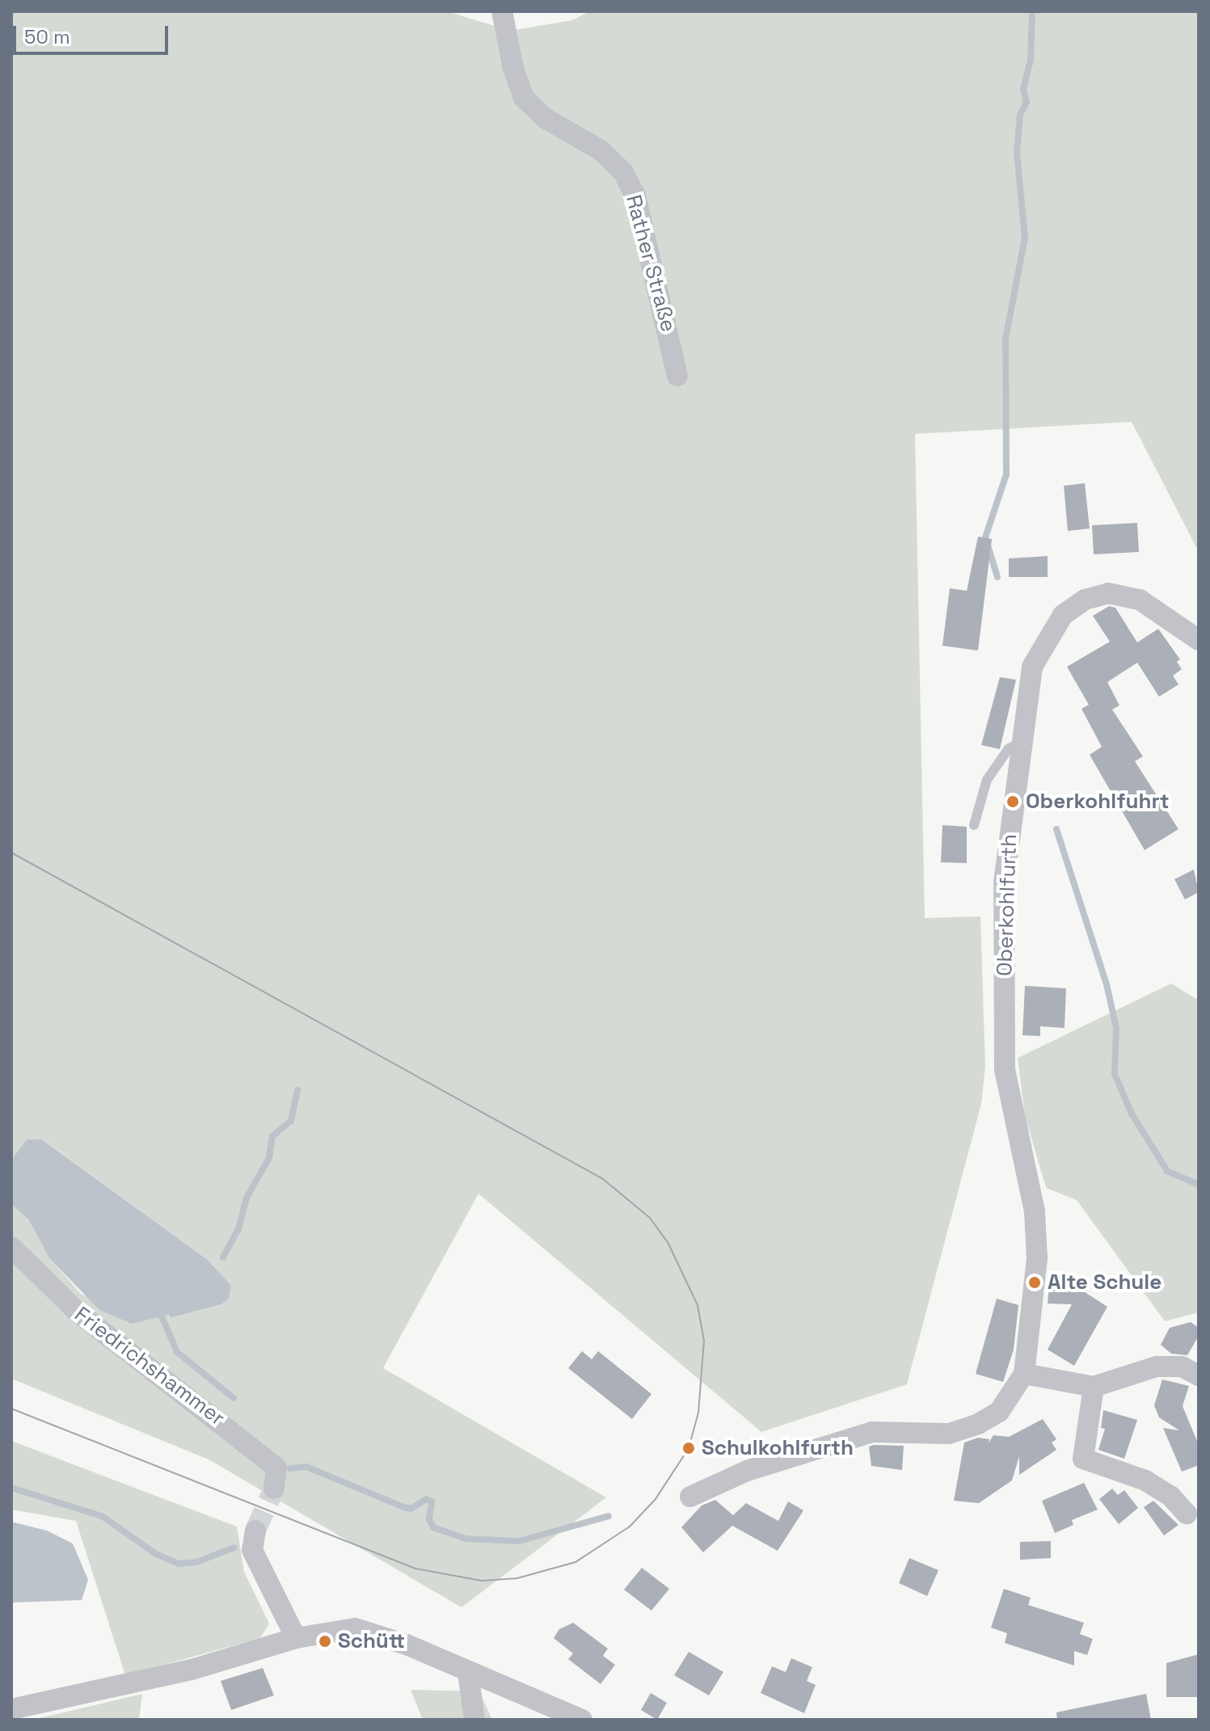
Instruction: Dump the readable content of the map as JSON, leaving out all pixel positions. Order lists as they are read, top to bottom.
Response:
{
  "streets": {
    "street": ["Rather Straße", "Oberkohlfurth", "Friedrichshammer"]
  },
  "places": [
    "Oberkohlfuhrt",
    "Alte Schule",
    "Schulkohlfurth",
    "Schütt"
  ],
  "scale_bar": "50 m"
}
